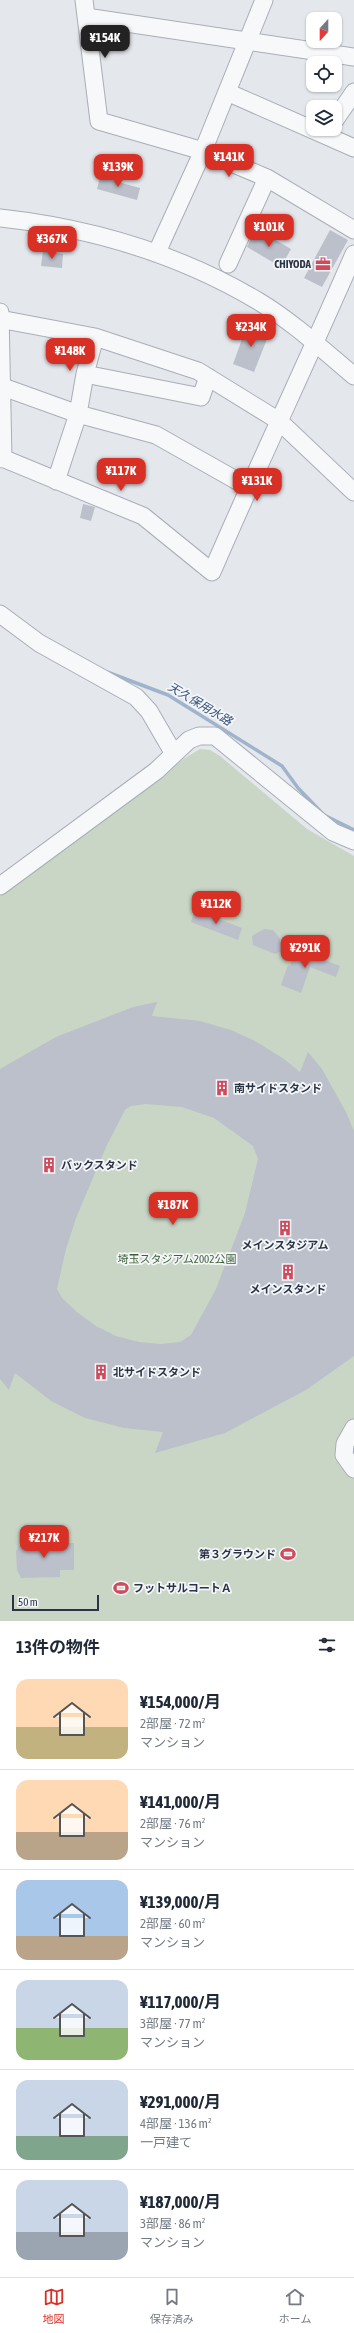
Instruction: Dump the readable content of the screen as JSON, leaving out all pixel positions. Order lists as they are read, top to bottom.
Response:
{
  "water": ["天久保用水路"],
  "parks": ["埼玉スタジアム2002公園"],
  "places": {
    "office": ["CHIYODA"],
    "building": [
      "南サイドスタンド",
      "バックスタンド",
      "メインスタジアム",
      "メインスタンド",
      "北サイドスタンド"
    ],
    "sports": ["第３グラウンド", "フットサルコートＡ"]
  },
  "scale_bar": "50 m",
  "north": "bottom",
  "page": {
    "price": [
      "¥154K",
      "¥141K",
      "¥139K",
      "¥101K",
      "¥367K",
      "¥234K",
      "¥148K",
      "¥117K",
      "¥131K",
      "¥112K",
      "¥291K",
      "¥187K",
      "¥217K"
    ],
    "scale": "50 m",
    "heading": "13件の物件",
    "list": [
      {
        "name": "¥154,000/月",
        "note": "2部屋 · 72 m² · マンション"
      },
      {
        "name": "¥141,000/月",
        "note": "2部屋 · 76 m² · マンション"
      },
      {
        "name": "¥139,000/月",
        "note": "2部屋 · 60 m² · マンション"
      },
      {
        "name": "¥117,000/月",
        "note": "3部屋 · 77 m² · マンション"
      },
      {
        "name": "¥291,000/月",
        "note": "4部屋 · 136 m² · 一戸建て"
      },
      {
        "name": "¥187,000/月",
        "note": "3部屋 · 86 m² · マンション"
      }
    ],
    "tabs": ["地図", "保存済み", "ホーム"]
  }
}
